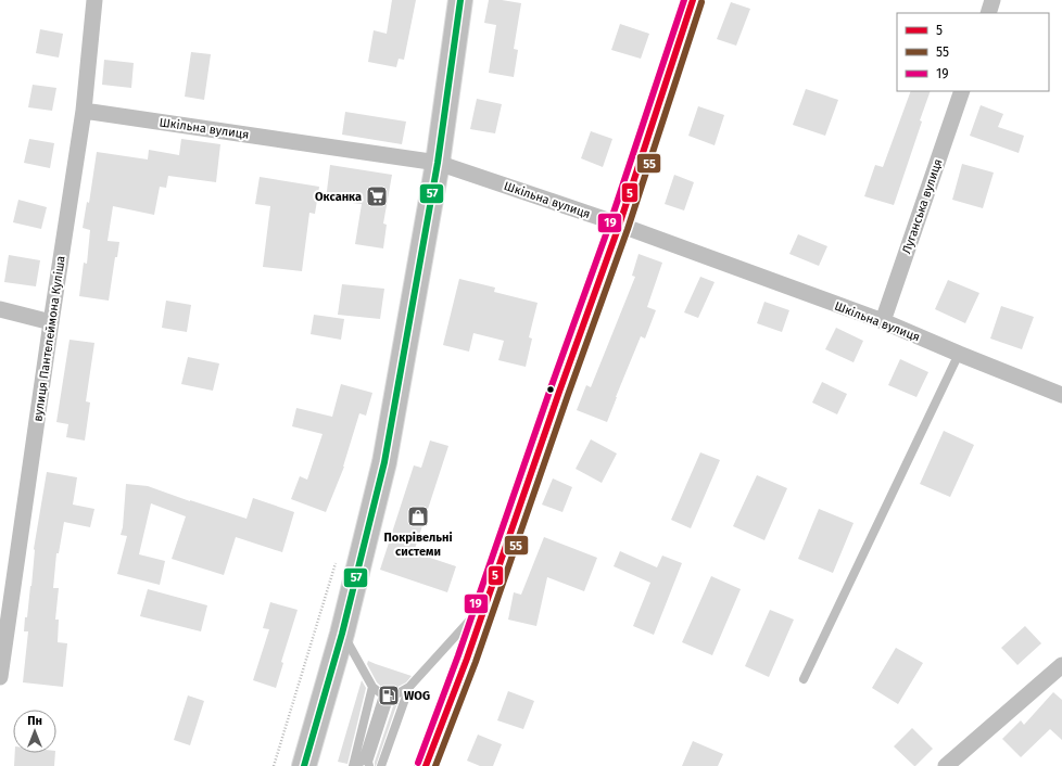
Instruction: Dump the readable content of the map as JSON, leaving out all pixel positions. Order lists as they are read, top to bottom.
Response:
{
  "streets": {
    "street": ["Шкільна вулиця", "Луганська вулиця", "вулиця Пантелеймона Куліша"]
  },
  "crossings": [
    ["Шкільна вулиця", "Луганська вулиця"],
    ["Шкільна вулиця", "вулиця Пантелеймона Куліша"]
  ],
  "places": {
    "supermarket": ["Оксанка"],
    "shop": ["Покрівельні системи"],
    "fuel station": ["WOG"]
  },
  "lines": [
    "transit line 5",
    "transit line 19",
    "transit line 57",
    "transit line 55"
  ],
  "legend": ["5", "55", "19"],
  "north": "top"
}
